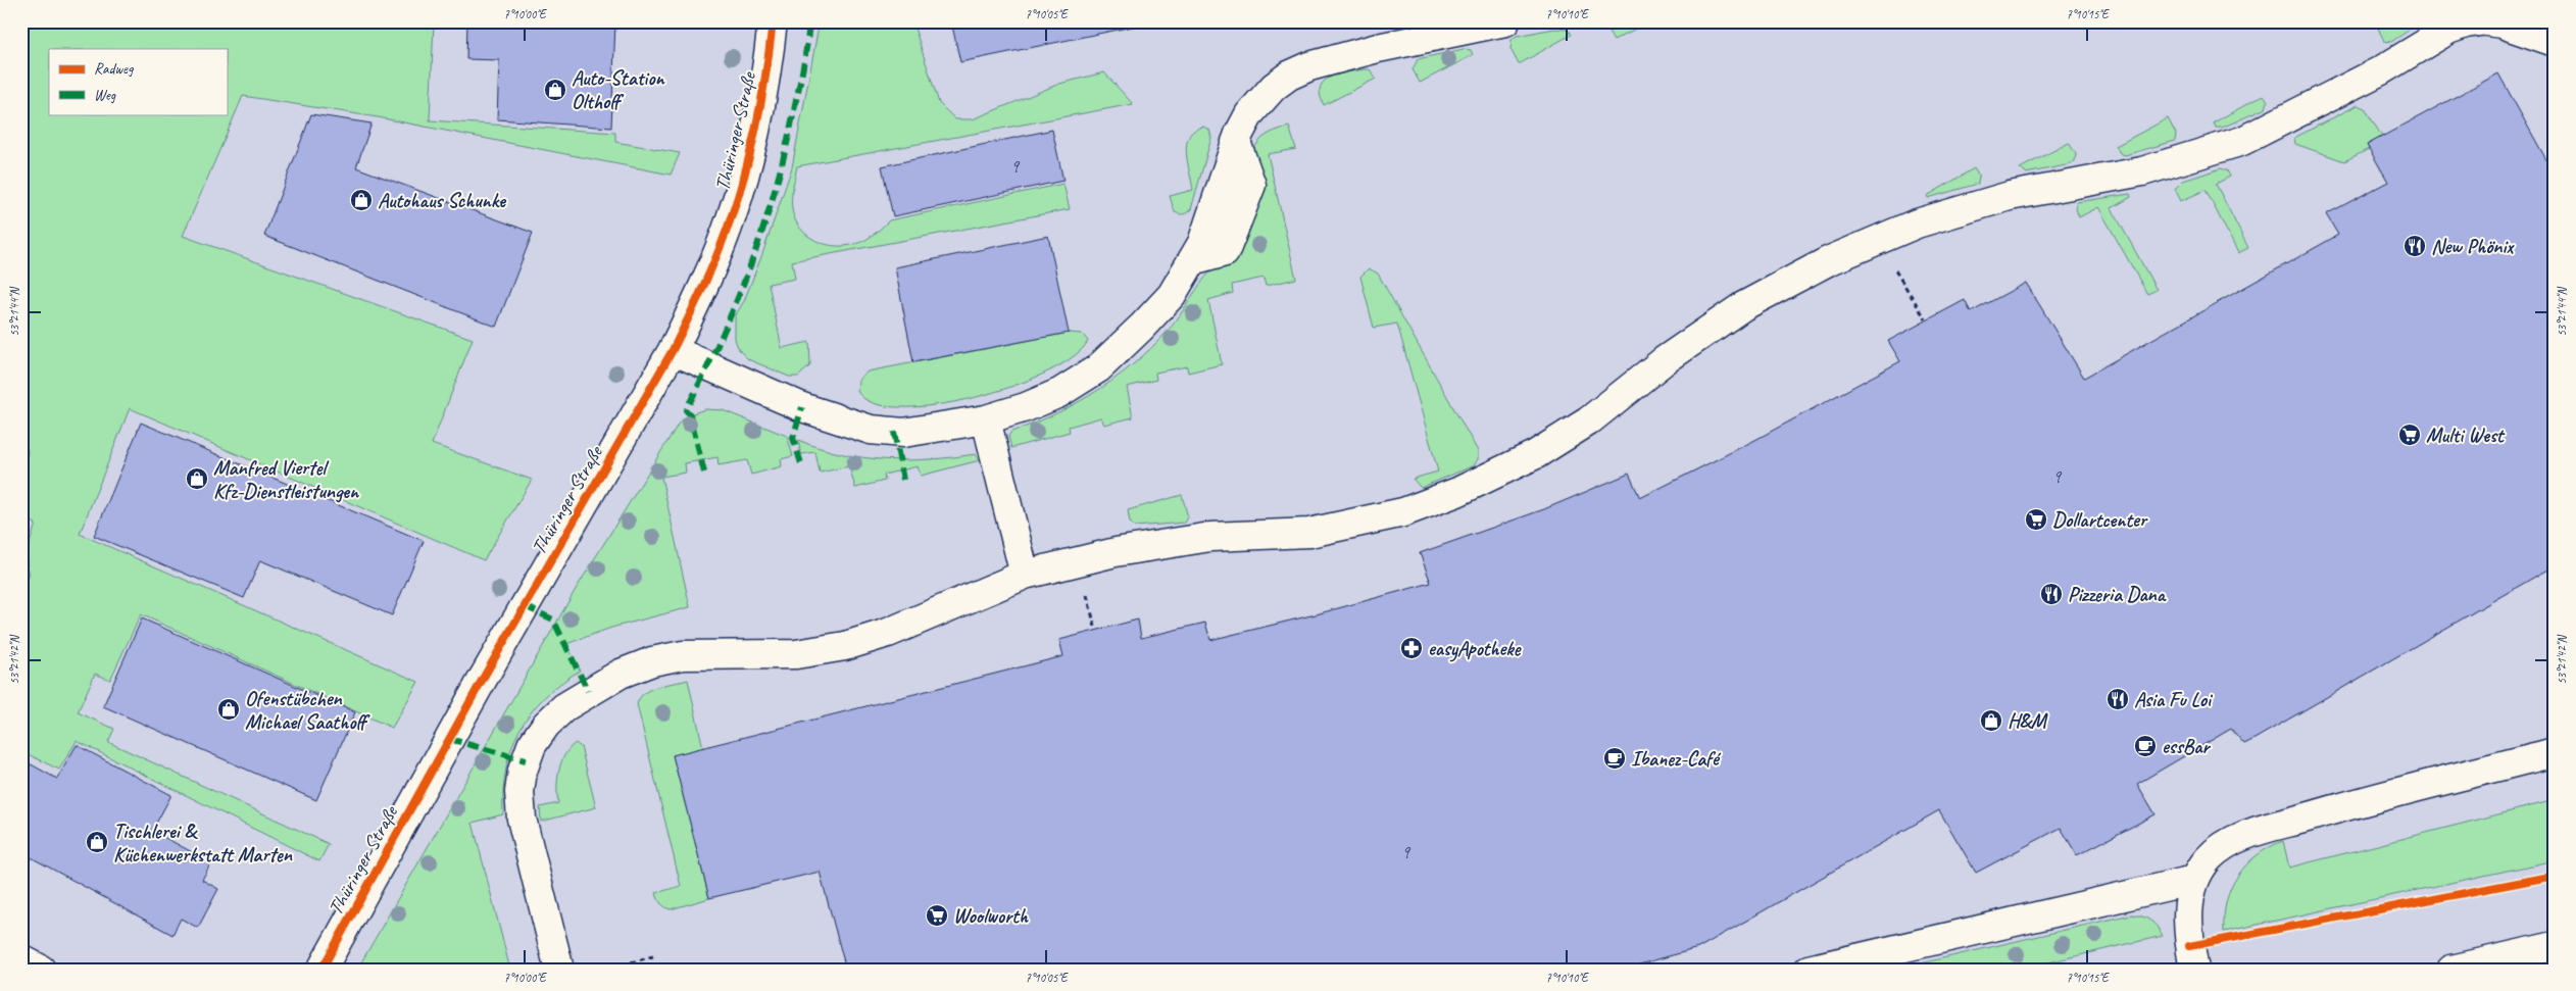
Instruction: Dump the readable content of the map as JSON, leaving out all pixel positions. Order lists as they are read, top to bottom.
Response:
{
  "streets": {
    "street": ["Thüringer Straße"]
  },
  "places": {
    "shop": [
      "Auto-Station Olthoff",
      "Autohaus Schunke",
      "Manfred Viertel Kfz-Dienstleistungen",
      "Ofenstübchen Michael Saathoff",
      "H&M",
      "Tischlerei & Küchenwerkstatt Marten"
    ],
    "restaurant": ["New Phönix", "Pizzeria Dana", "Asia Fu Loi"],
    "supermarket": ["Multi West", "Dollartcenter", "Woolworth"],
    "pharmacy": ["easyApotheke"],
    "cafe": ["essBar", "Ibanez-Café"]
  },
  "house_numbers": ["9", "9", "9"],
  "legend": ["Radweg", "Weg"],
  "coordinates": [
    "7°10'00\"E",
    "7°10'05\"E",
    "7°10'10\"E",
    "7°10'15\"E",
    "53°21'44\"N",
    "53°21'42\"N"
  ]
}
